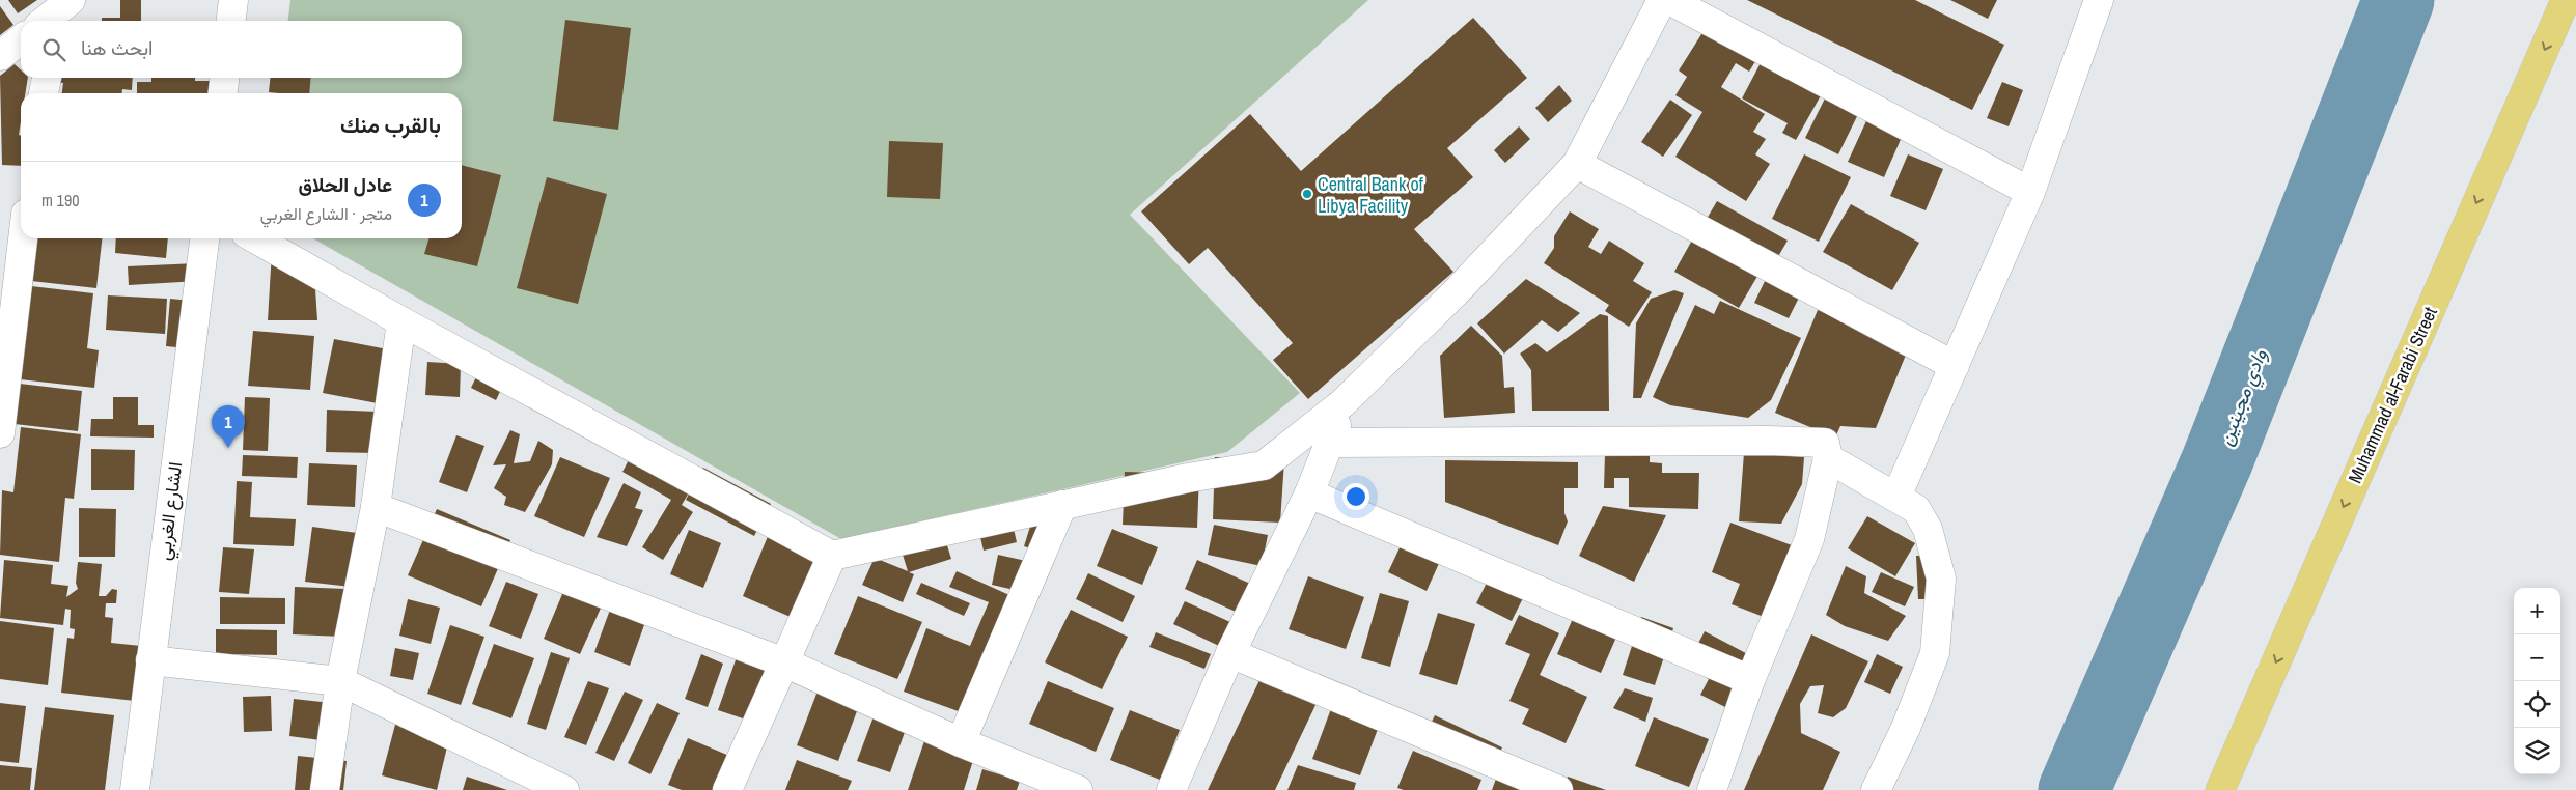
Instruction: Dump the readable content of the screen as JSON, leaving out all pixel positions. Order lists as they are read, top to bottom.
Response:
{
  "streets": {
    "highway": ["Muhammad al-Farabi Street"],
    "street": ["الشارع الغربي"]
  },
  "one_way": ["Muhammad al-Farabi Street"],
  "water": ["وادي مجينين"],
  "places": ["Central Bank of Libya Facility"],
  "page": {
    "search": "ابحث هنا",
    "heading": "بالقرب منك",
    "list": [
      {
        "mark": "1",
        "name": "عادل الحلاق",
        "note": "متجر · الشارع الغربي",
        "value": "190 m"
      }
    ],
    "pins": "1",
    "map_buttons": ["+", "−"]
  }
}
